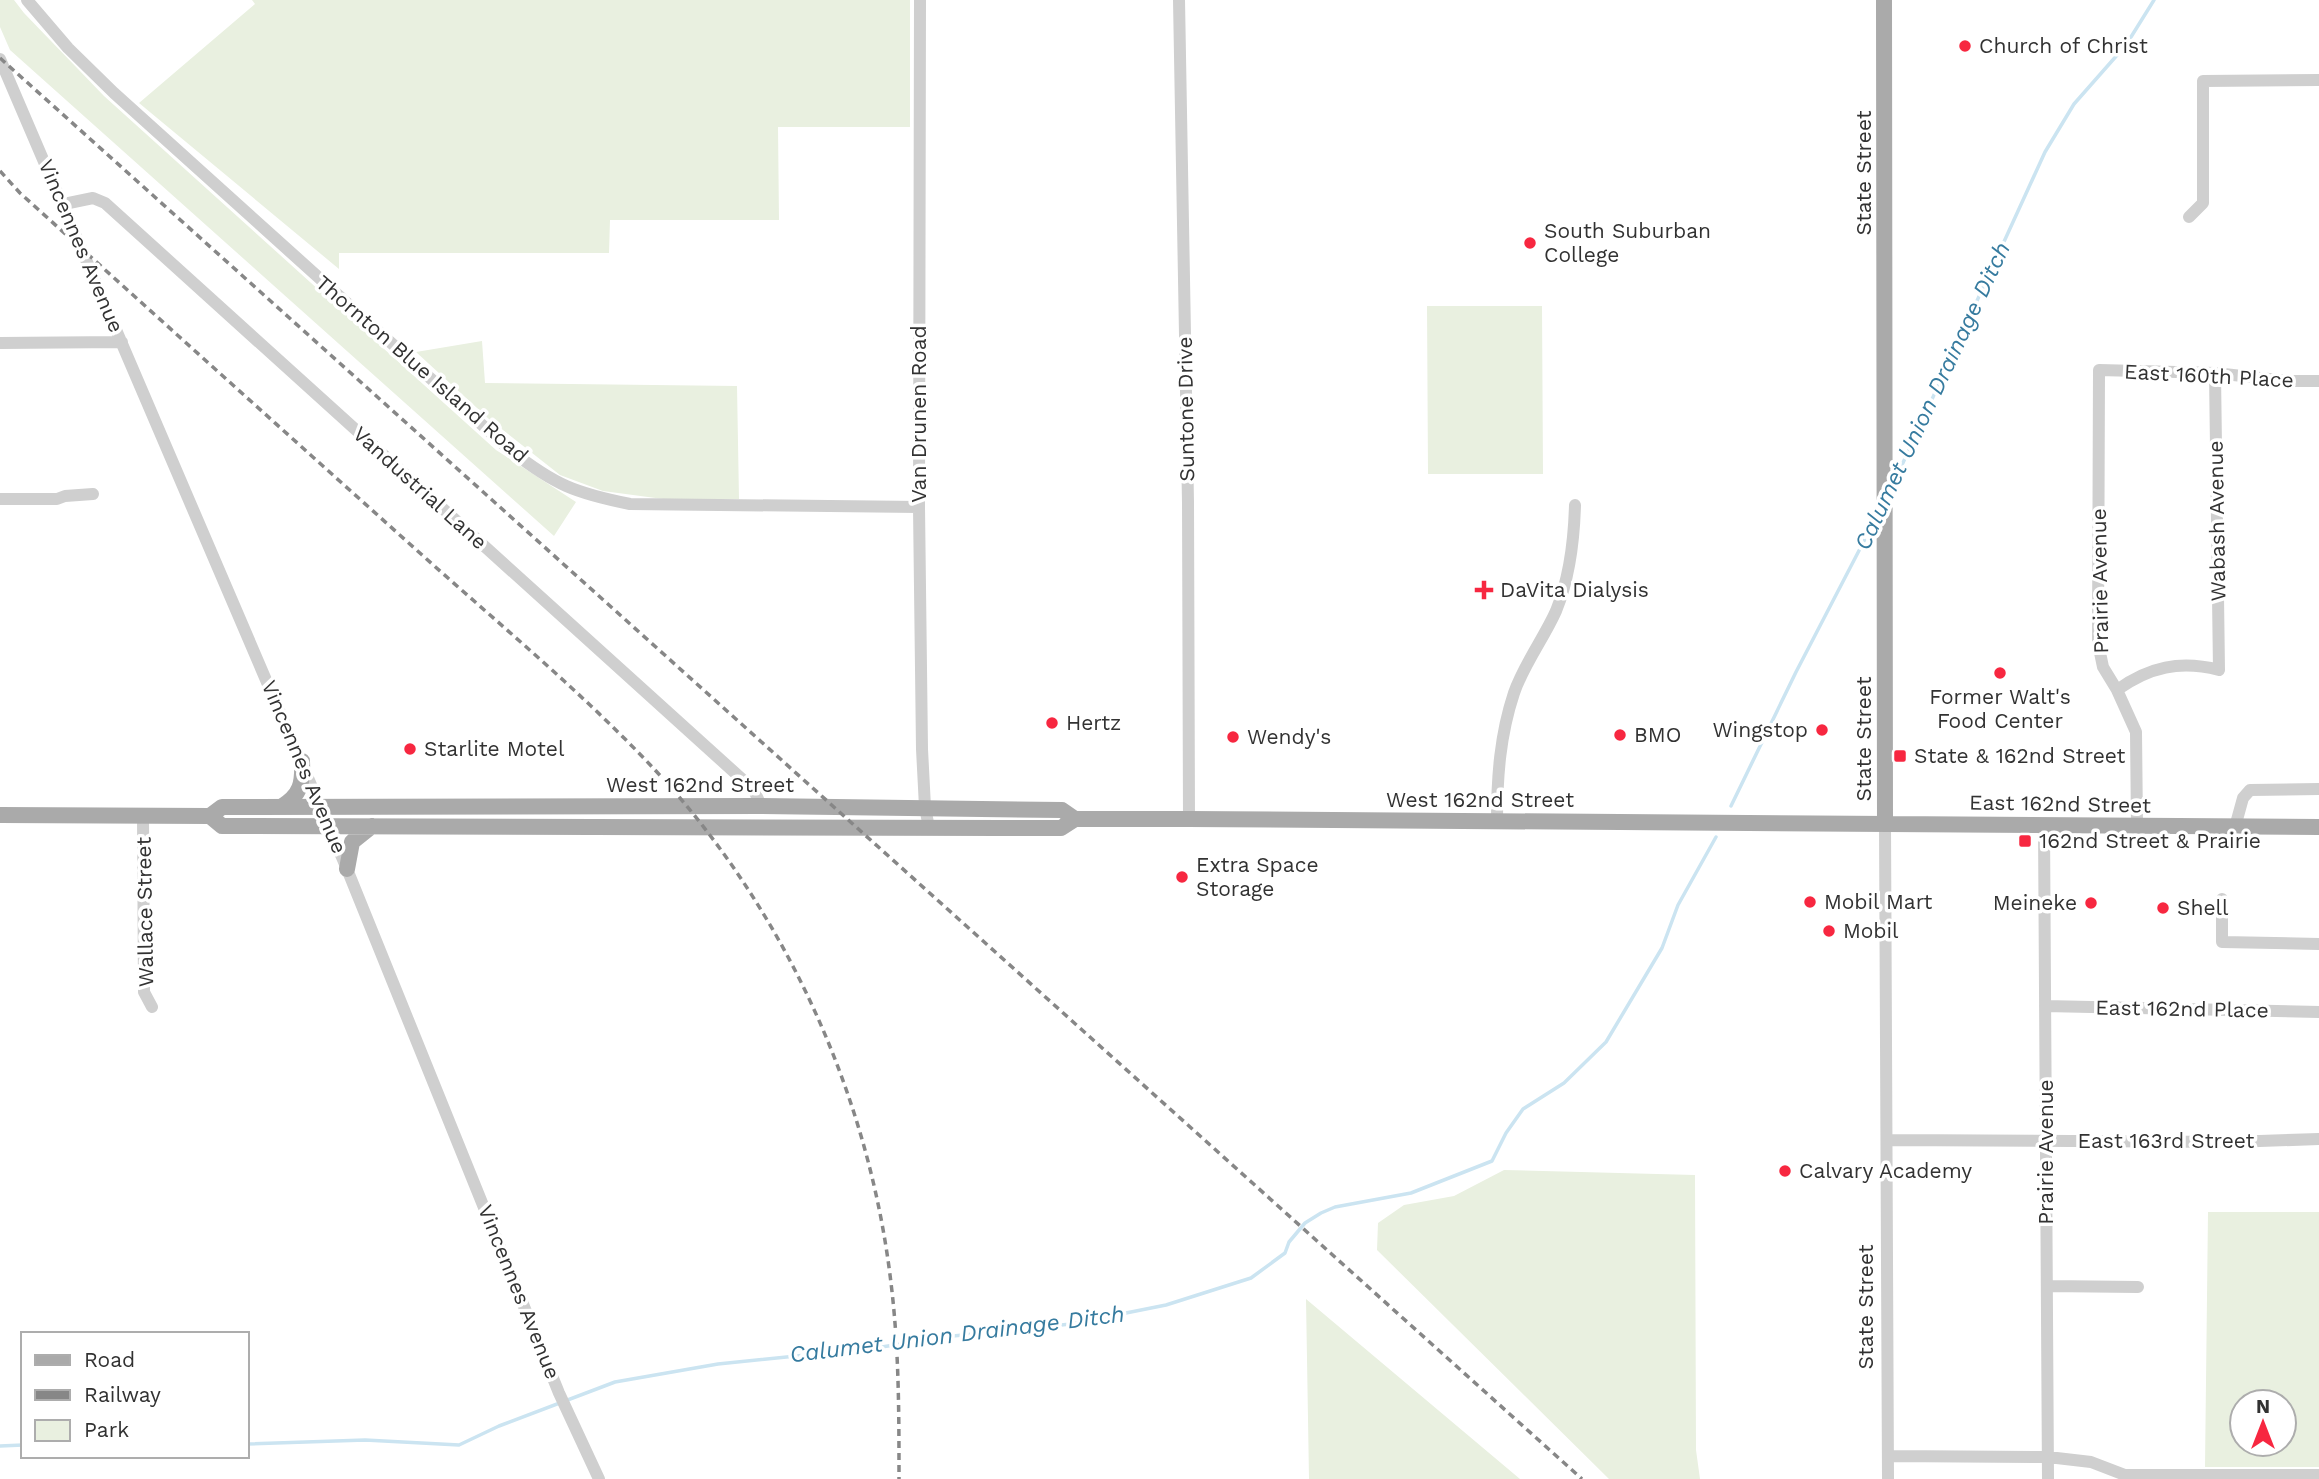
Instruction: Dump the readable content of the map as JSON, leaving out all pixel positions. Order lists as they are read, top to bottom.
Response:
{
  "streets": {
    "main road": ["State Street", "West 162nd Street", "East 162nd Street"],
    "street": [
      "Vincennes Avenue",
      "Thornton Blue Island Road",
      "East 160th Place",
      "Suntone Drive",
      "Van Drunen Road",
      "Vandustrial Lane",
      "Wabash Avenue",
      "Prairie Avenue",
      "Wallace Street",
      "East 162nd Place",
      "East 163rd Street"
    ]
  },
  "crossings": [
    ["State Street", "West 162nd Street"],
    ["State Street", "East 162nd Street"],
    ["State Street", "East 163rd Street"],
    ["Vincennes Avenue", "Vandustrial Lane"],
    ["Vincennes Avenue", "West 162nd Street"],
    ["Thornton Blue Island Road", "Van Drunen Road"],
    ["East 160th Place", "Wabash Avenue"],
    ["East 160th Place", "Prairie Avenue"],
    ["Suntone Drive", "West 162nd Street"],
    ["Van Drunen Road", "West 162nd Street"],
    ["Vandustrial Lane", "West 162nd Street"],
    ["Wabash Avenue", "Prairie Avenue"],
    ["Prairie Avenue", "East 162nd Street"],
    ["Prairie Avenue", "East 162nd Place"],
    ["Prairie Avenue", "East 163rd Street"],
    ["West 162nd Street", "East 162nd Street"]
  ],
  "water": ["Calumet Union Drainage Ditch"],
  "places": {
    "other": [
      "Church of Christ",
      "South Suburban College",
      "Former Walt's Food Center",
      "Hertz",
      "Wingstop",
      "BMO",
      "Wendy's",
      "Starlite Motel",
      "Extra Space Storage",
      "Mobil Mart",
      "Meineke",
      "Shell",
      "Mobil",
      "Calvary Academy"
    ],
    "health": ["DaVita Dialysis"],
    "transit": ["State & 162nd Street", "162nd Street & Prairie"]
  },
  "legend": ["Road", "Railway", "Park"],
  "north": "top"
}
